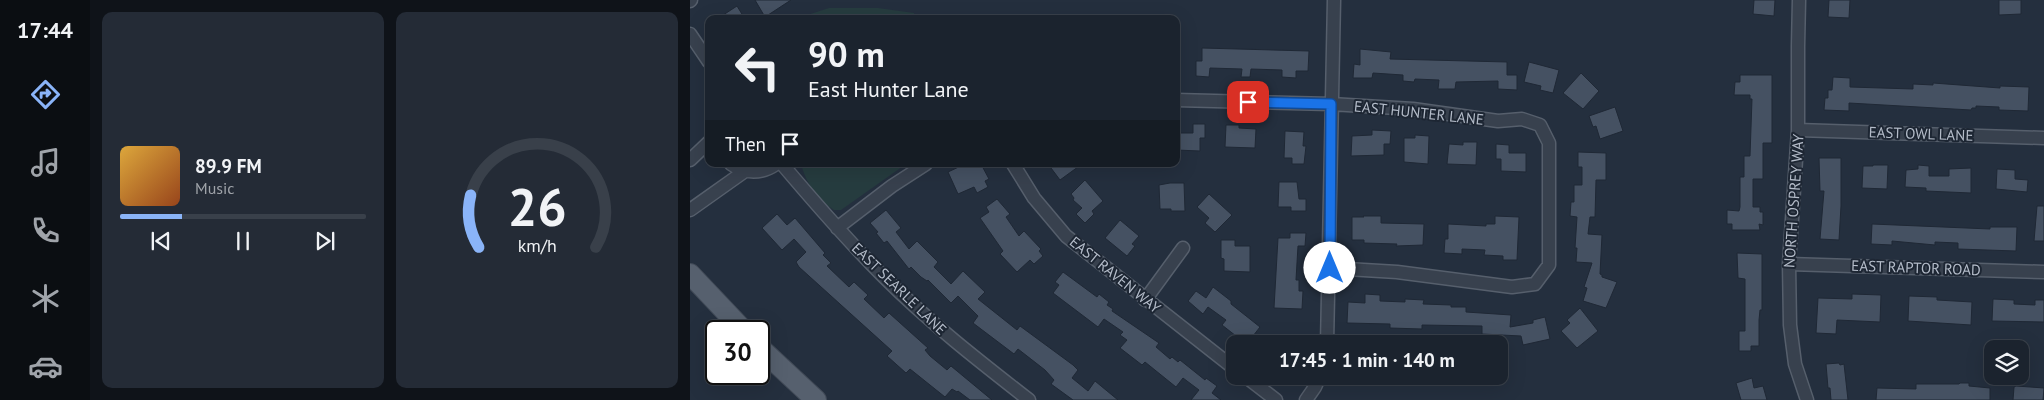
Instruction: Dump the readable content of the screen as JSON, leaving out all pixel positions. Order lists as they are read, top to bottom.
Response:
{
  "streets": {
    "street": [
      "EAST HUNTER LANE",
      "EAST OWL LANE",
      "NORTH OSPREY WAY",
      "EAST RAPTOR ROAD",
      "EAST RAVEN WAY",
      "EAST SEARLE LANE"
    ]
  },
  "crossings": [
    ["EAST OWL LANE", "NORTH OSPREY WAY"],
    ["NORTH OSPREY WAY", "EAST RAPTOR ROAD"]
  ],
  "page": {
    "tabs": "17:44",
    "turn": ["90 m", "East Hunter Lane"],
    "then": "Then",
    "song": ["89.9 FM", "Music"],
    "limit": "30",
    "trip": "17:45 · 1 min · 140 m",
    "gauge": ["26", "km/h"]
  }
}
